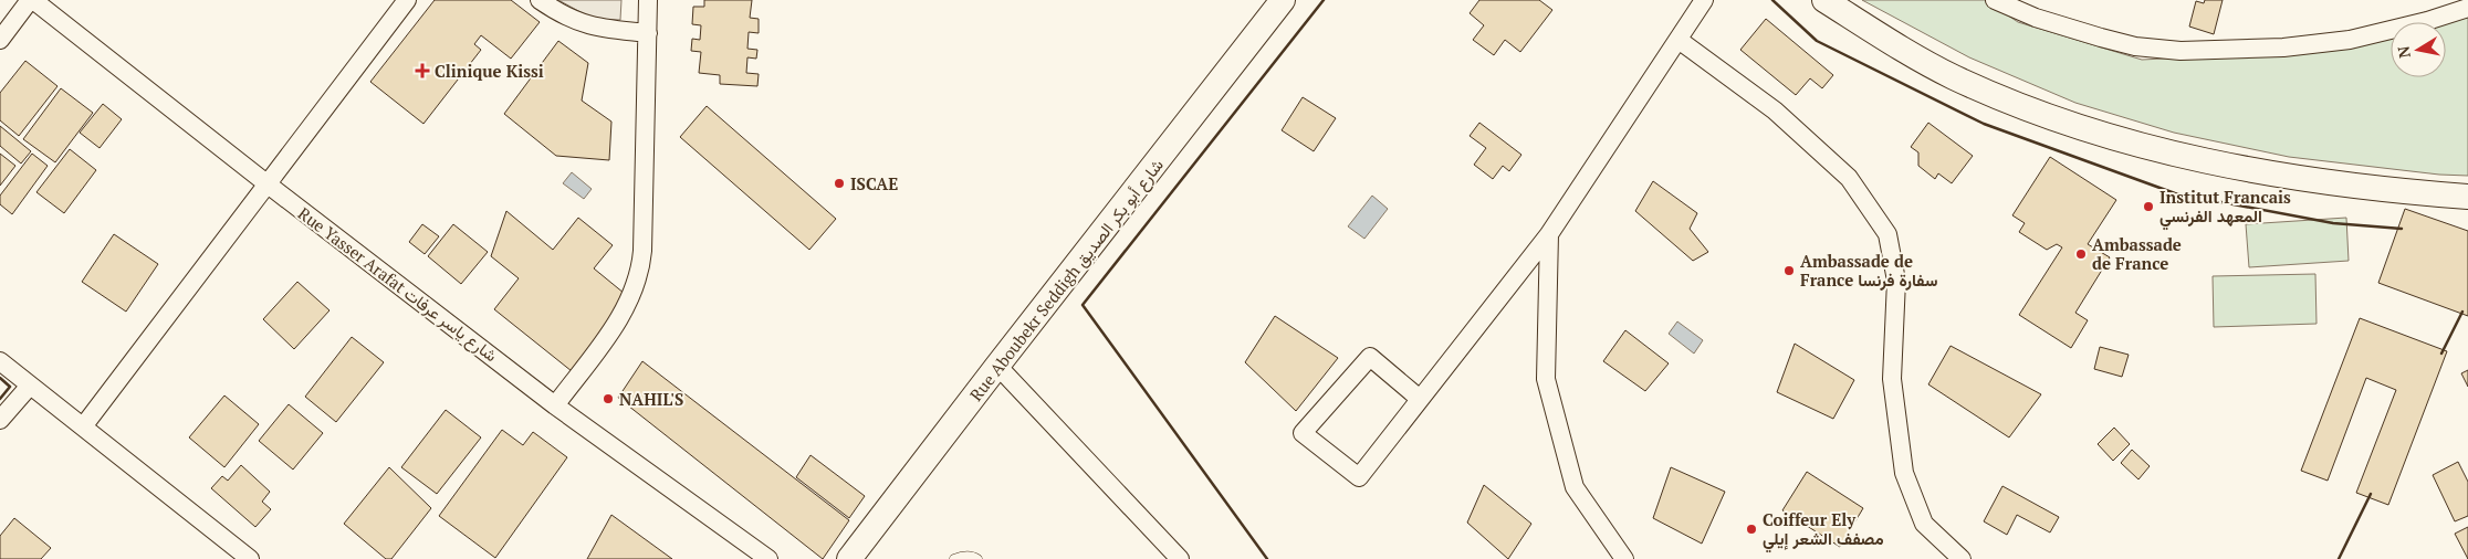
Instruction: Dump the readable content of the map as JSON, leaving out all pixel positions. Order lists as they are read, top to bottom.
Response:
{
  "streets": {
    "street": ["Rue Aboubekr Seddigh شارع أبو بكر الصديق", "Rue Yasser Arafat شارع ياسر عرفات"]
  },
  "places": {
    "health": ["Clinique Kissi"],
    "other": [
      "ISCAE",
      "Institut Francais المعهد الفرنسي",
      "Ambassade de France",
      "Ambassade de France سفارة فرنسا",
      "NAHIL'S",
      "Coiffeur Ely مصفف الشعر إيلي"
    ]
  },
  "north": "left"
}
